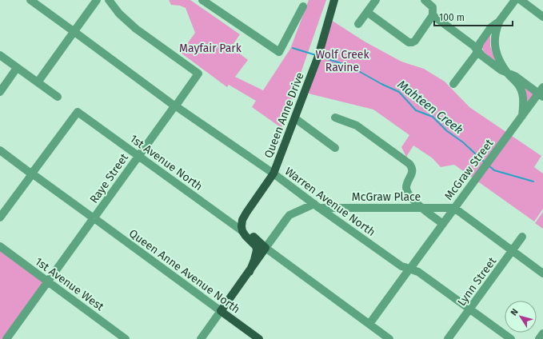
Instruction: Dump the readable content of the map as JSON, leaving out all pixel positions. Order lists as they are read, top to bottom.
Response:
{
  "streets": {
    "main road": ["Queen Anne Drive", "Queen Anne Avenue North"],
    "street": [
      "1st Avenue North",
      "McGraw Street",
      "Raye Street",
      "McGraw Place",
      "Warren Avenue North",
      "Lynn Street",
      "1st Avenue West"
    ]
  },
  "crossings": [
    ["Queen Anne Drive", "1st Avenue North"],
    ["Queen Anne Drive", "Warren Avenue North"],
    ["1st Avenue North", "Raye Street"],
    ["1st Avenue North", "Queen Anne Avenue North"],
    ["McGraw Street", "McGraw Place"],
    ["McGraw Street", "Warren Avenue North"],
    ["Raye Street", "Warren Avenue North"],
    ["Raye Street", "Queen Anne Avenue North"],
    ["Raye Street", "1st Avenue West"],
    ["McGraw Place", "Warren Avenue North"],
    ["Warren Avenue North", "Lynn Street"]
  ],
  "water": ["Mahteen Creek"],
  "parks": ["Mayfair Park", "Wolf Creek Ravine"],
  "scale_bar": "100 m",
  "north": "top left"
}
